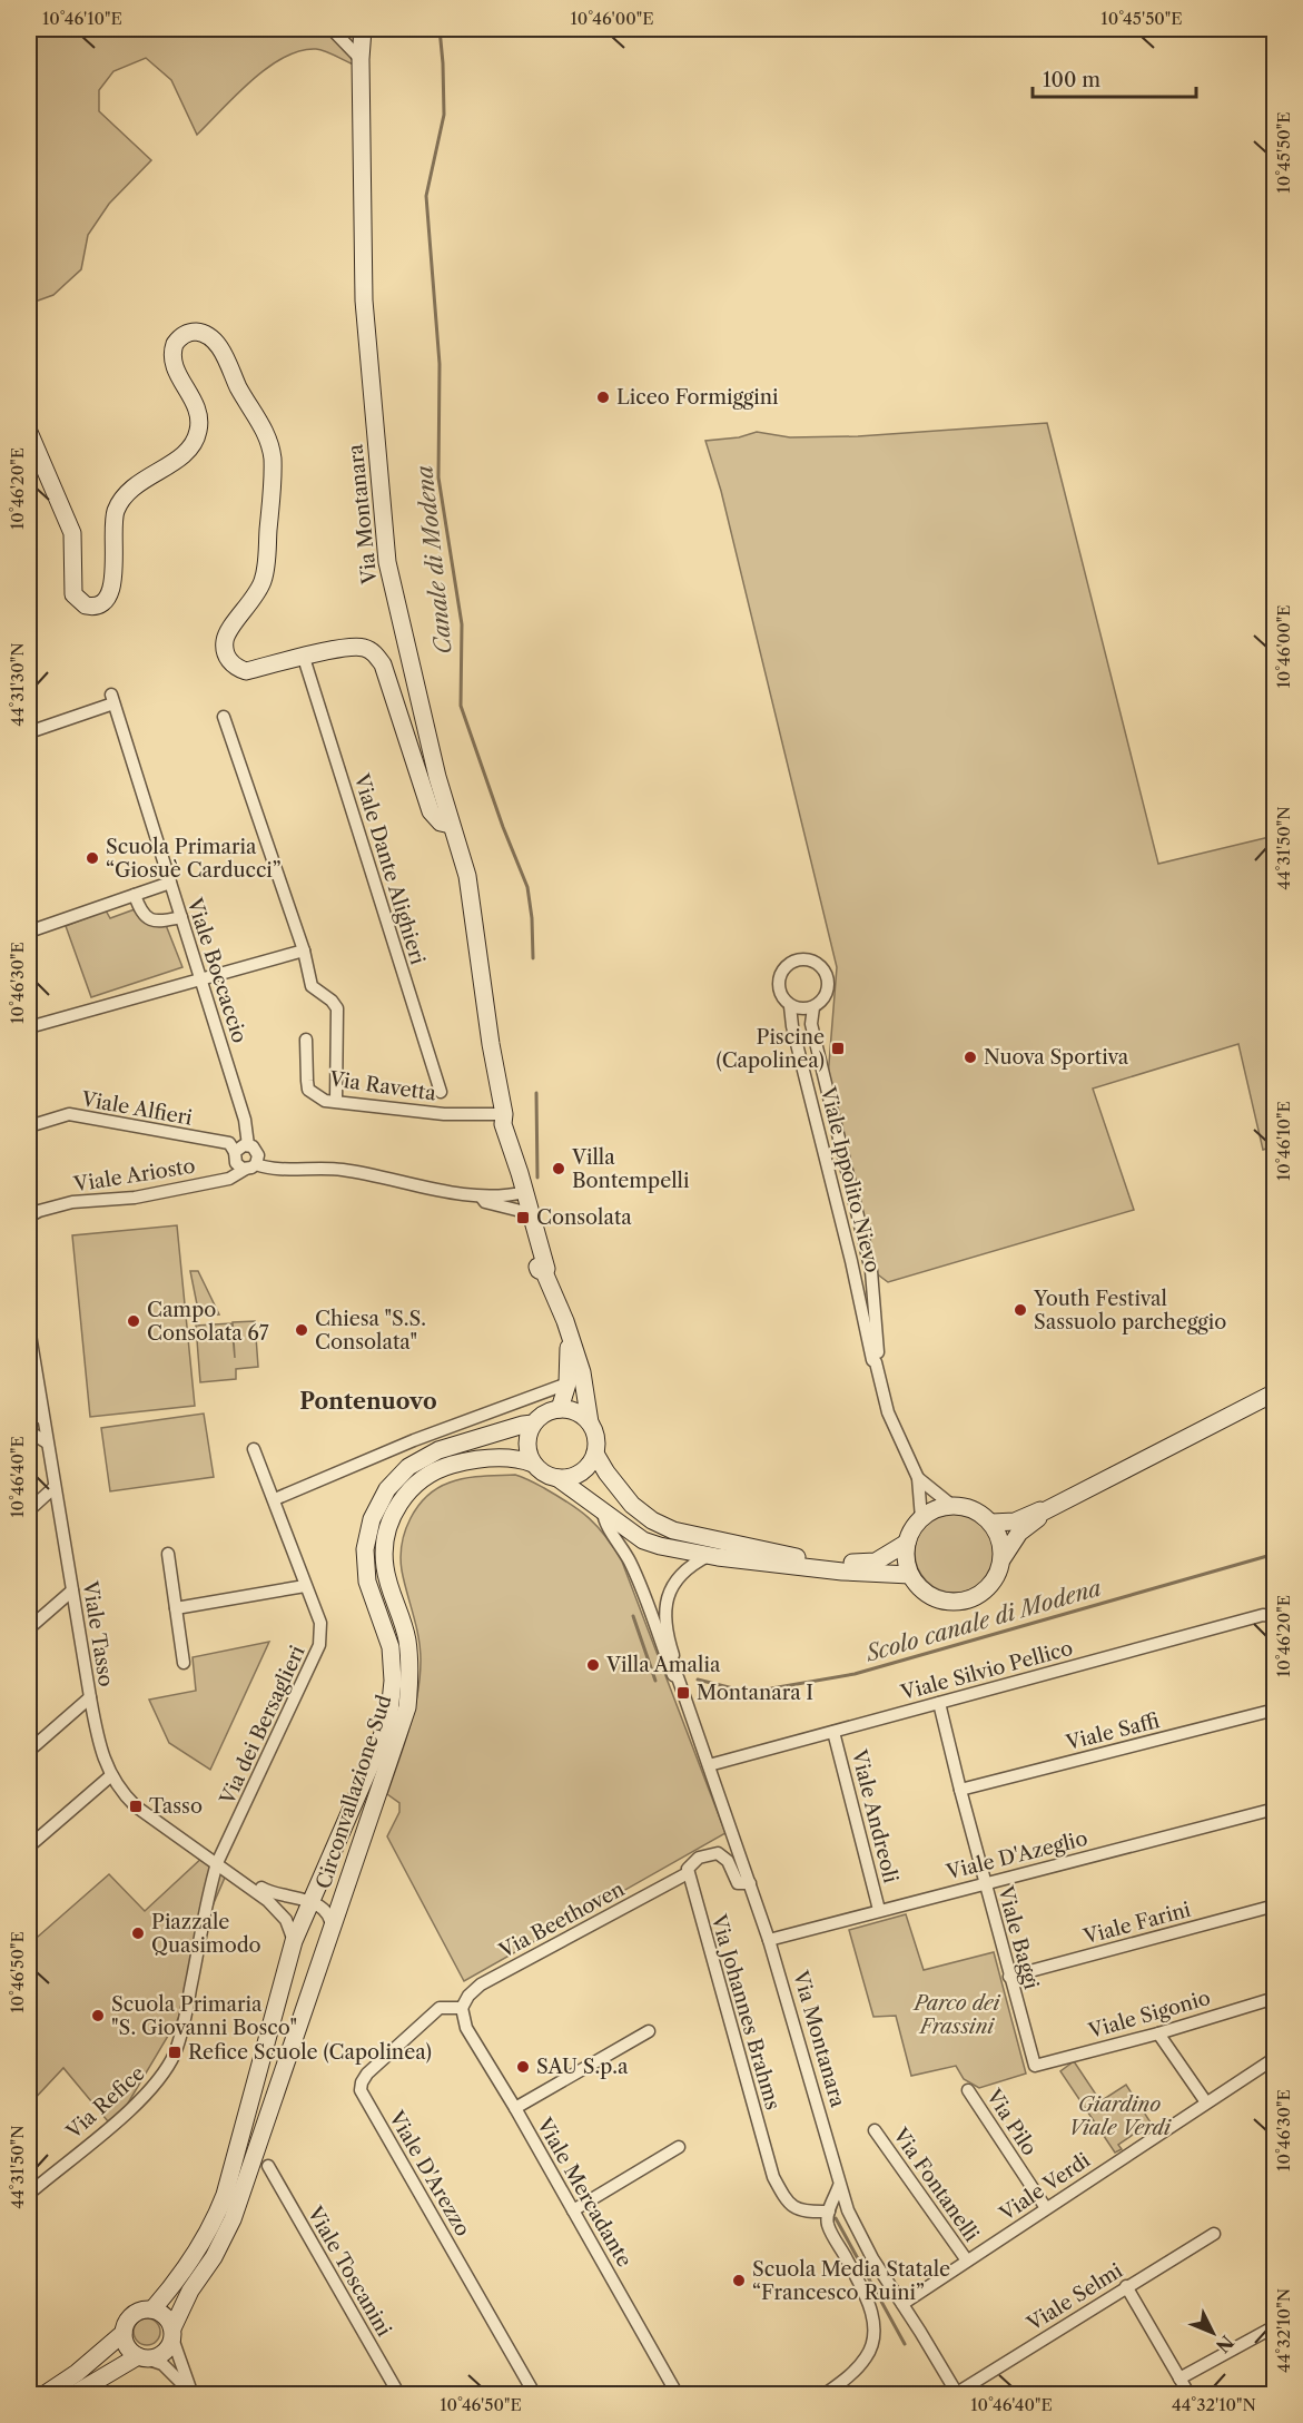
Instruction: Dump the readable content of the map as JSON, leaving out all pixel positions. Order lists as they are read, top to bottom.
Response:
{
  "streets": {
    "main road": ["Via Montanara", "Circonvallazione Sud"],
    "street": [
      "Viale Dante Alighieri",
      "Viale Boccaccio",
      "Via Ravetta",
      "Viale Alfieri",
      "Viale Ariosto",
      "Viale Ippolito Nievo",
      "Viale Tasso",
      "Viale Silvio Pellico",
      "Via dei Bersaglieri",
      "Viale Saffi",
      "Viale Andreoli",
      "Viale D'Azeglio",
      "Via Beethoven",
      "Viale Farini",
      "Viale Baggi",
      "Via Johannes Brahms",
      "Viale Sigonio",
      "Via Refice",
      "Via Pilo",
      "Viale D'Arezzo",
      "Via Fontanelli",
      "Viale Verdi",
      "Viale Mercadante",
      "Viale Toscanini",
      "Viale Selmi"
    ]
  },
  "crossings": [
    ["Via Montanara", "Via Ravetta"],
    ["Via Montanara", "Viale Silvio Pellico"],
    ["Via Montanara", "Circonvallazione Sud"],
    ["Via Montanara", "Viale D'Azeglio"],
    ["Via Montanara", "Viale Verdi"],
    ["Via Montanara", "Viale Selmi"],
    ["Viale Boccaccio", "Viale Alfieri"],
    ["Viale Boccaccio", "Viale Ariosto"],
    ["Viale Alfieri", "Viale Ariosto"],
    ["Viale Ippolito Nievo", "Circonvallazione Sud"],
    ["Viale Tasso", "Via dei Bersaglieri"],
    ["Viale Tasso", "Circonvallazione Sud"],
    ["Viale Tasso", "Via Refice"],
    ["Viale Silvio Pellico", "Viale Andreoli"],
    ["Viale Silvio Pellico", "Viale Baggi"],
    ["Via dei Bersaglieri", "Via Refice"],
    ["Viale Saffi", "Viale Baggi"],
    ["Viale Andreoli", "Viale D'Azeglio"],
    ["Viale D'Azeglio", "Viale Baggi"],
    ["Via Beethoven", "Via Johannes Brahms"],
    ["Via Beethoven", "Viale D'Arezzo"],
    ["Via Beethoven", "Viale Mercadante"],
    ["Viale Farini", "Viale Baggi"],
    ["Viale Baggi", "Viale Sigonio"],
    ["Via Pilo", "Viale Verdi"],
    ["Viale D'Arezzo", "Viale Mercadante"],
    ["Via Fontanelli", "Viale Verdi"]
  ],
  "districts": ["Pontenuovo"],
  "water": ["Canale di Modena", "Scolo canale di Modena"],
  "parks": ["Parco dei Frassini", "Giardino Viale Verdi"],
  "places": {
    "other": [
      "Liceo Formiggini",
      "Scuola Primaria “Giosuè Carducci”",
      "Nuova Sportiva",
      "Villa Bontempelli",
      "Youth Festival Sassuolo parcheggio",
      "Campo Consolata 67",
      "Chiesa \"S.S. Consolata\"",
      "Villa Amalia",
      "Piazzale Quasimodo",
      "Scuola Primaria \"S. Giovanni Bosco\"",
      "SAU S.p.a",
      "Scuola Media Statale “Francesco Ruini”"
    ],
    "transit": [
      "Piscine (Capolinea)",
      "Consolata",
      "Montanara I",
      "Tasso",
      "Refice Scuole (Capolinea)"
    ]
  },
  "scale_bar": "100 m",
  "north": "bottom right",
  "coordinates": [
    "10°46'10\"E",
    "10°46'00\"E",
    "10°45'50\"E",
    "10°46'20\"E",
    "44°31'30\"N",
    "44°31'50\"N",
    "10°46'30\"E",
    "10°46'40\"E",
    "10°46'50\"E",
    "44°32'10\"N"
  ]
}
